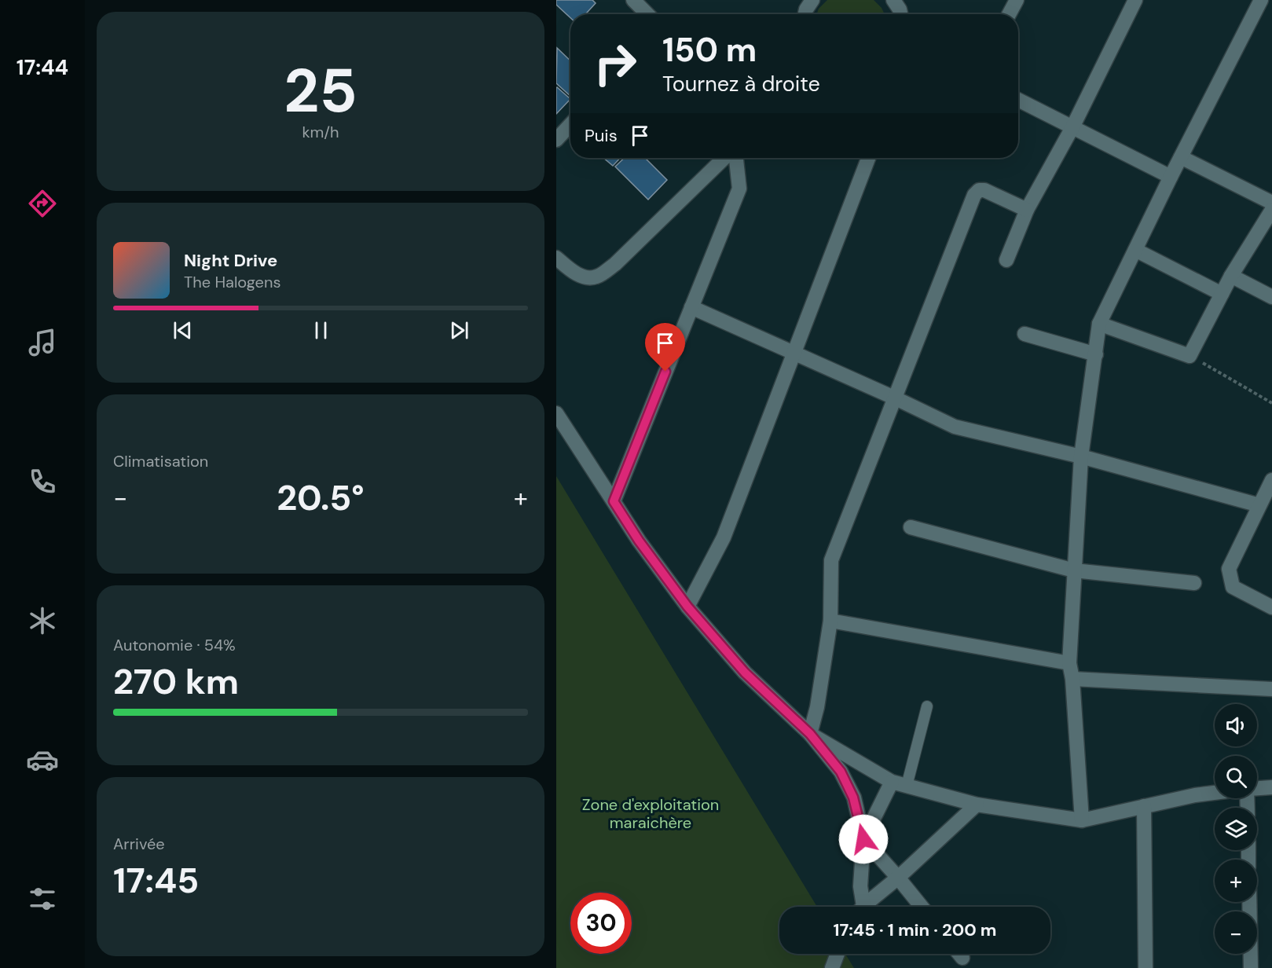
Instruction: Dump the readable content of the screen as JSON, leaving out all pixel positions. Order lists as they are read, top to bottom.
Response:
{
  "parks": ["Zone d'exploitation maraichère"],
  "page": {
    "tabs": "17:44",
    "tile": [
      ["25", "km/h"],
      "Climatisation",
      ["Autonomie · 54%", "270 km"],
      ["Arrivée", "17:45"]
    ],
    "turn": ["150 m", "Tournez à droite"],
    "then": "Puis",
    "song": ["Night Drive", "The Halogens"],
    "heat": ["−", "20.5°", "+"],
    "map_buttons": ["+", "−"],
    "limit": "30",
    "trip": "17:45 · 1 min · 200 m"
  }
}
